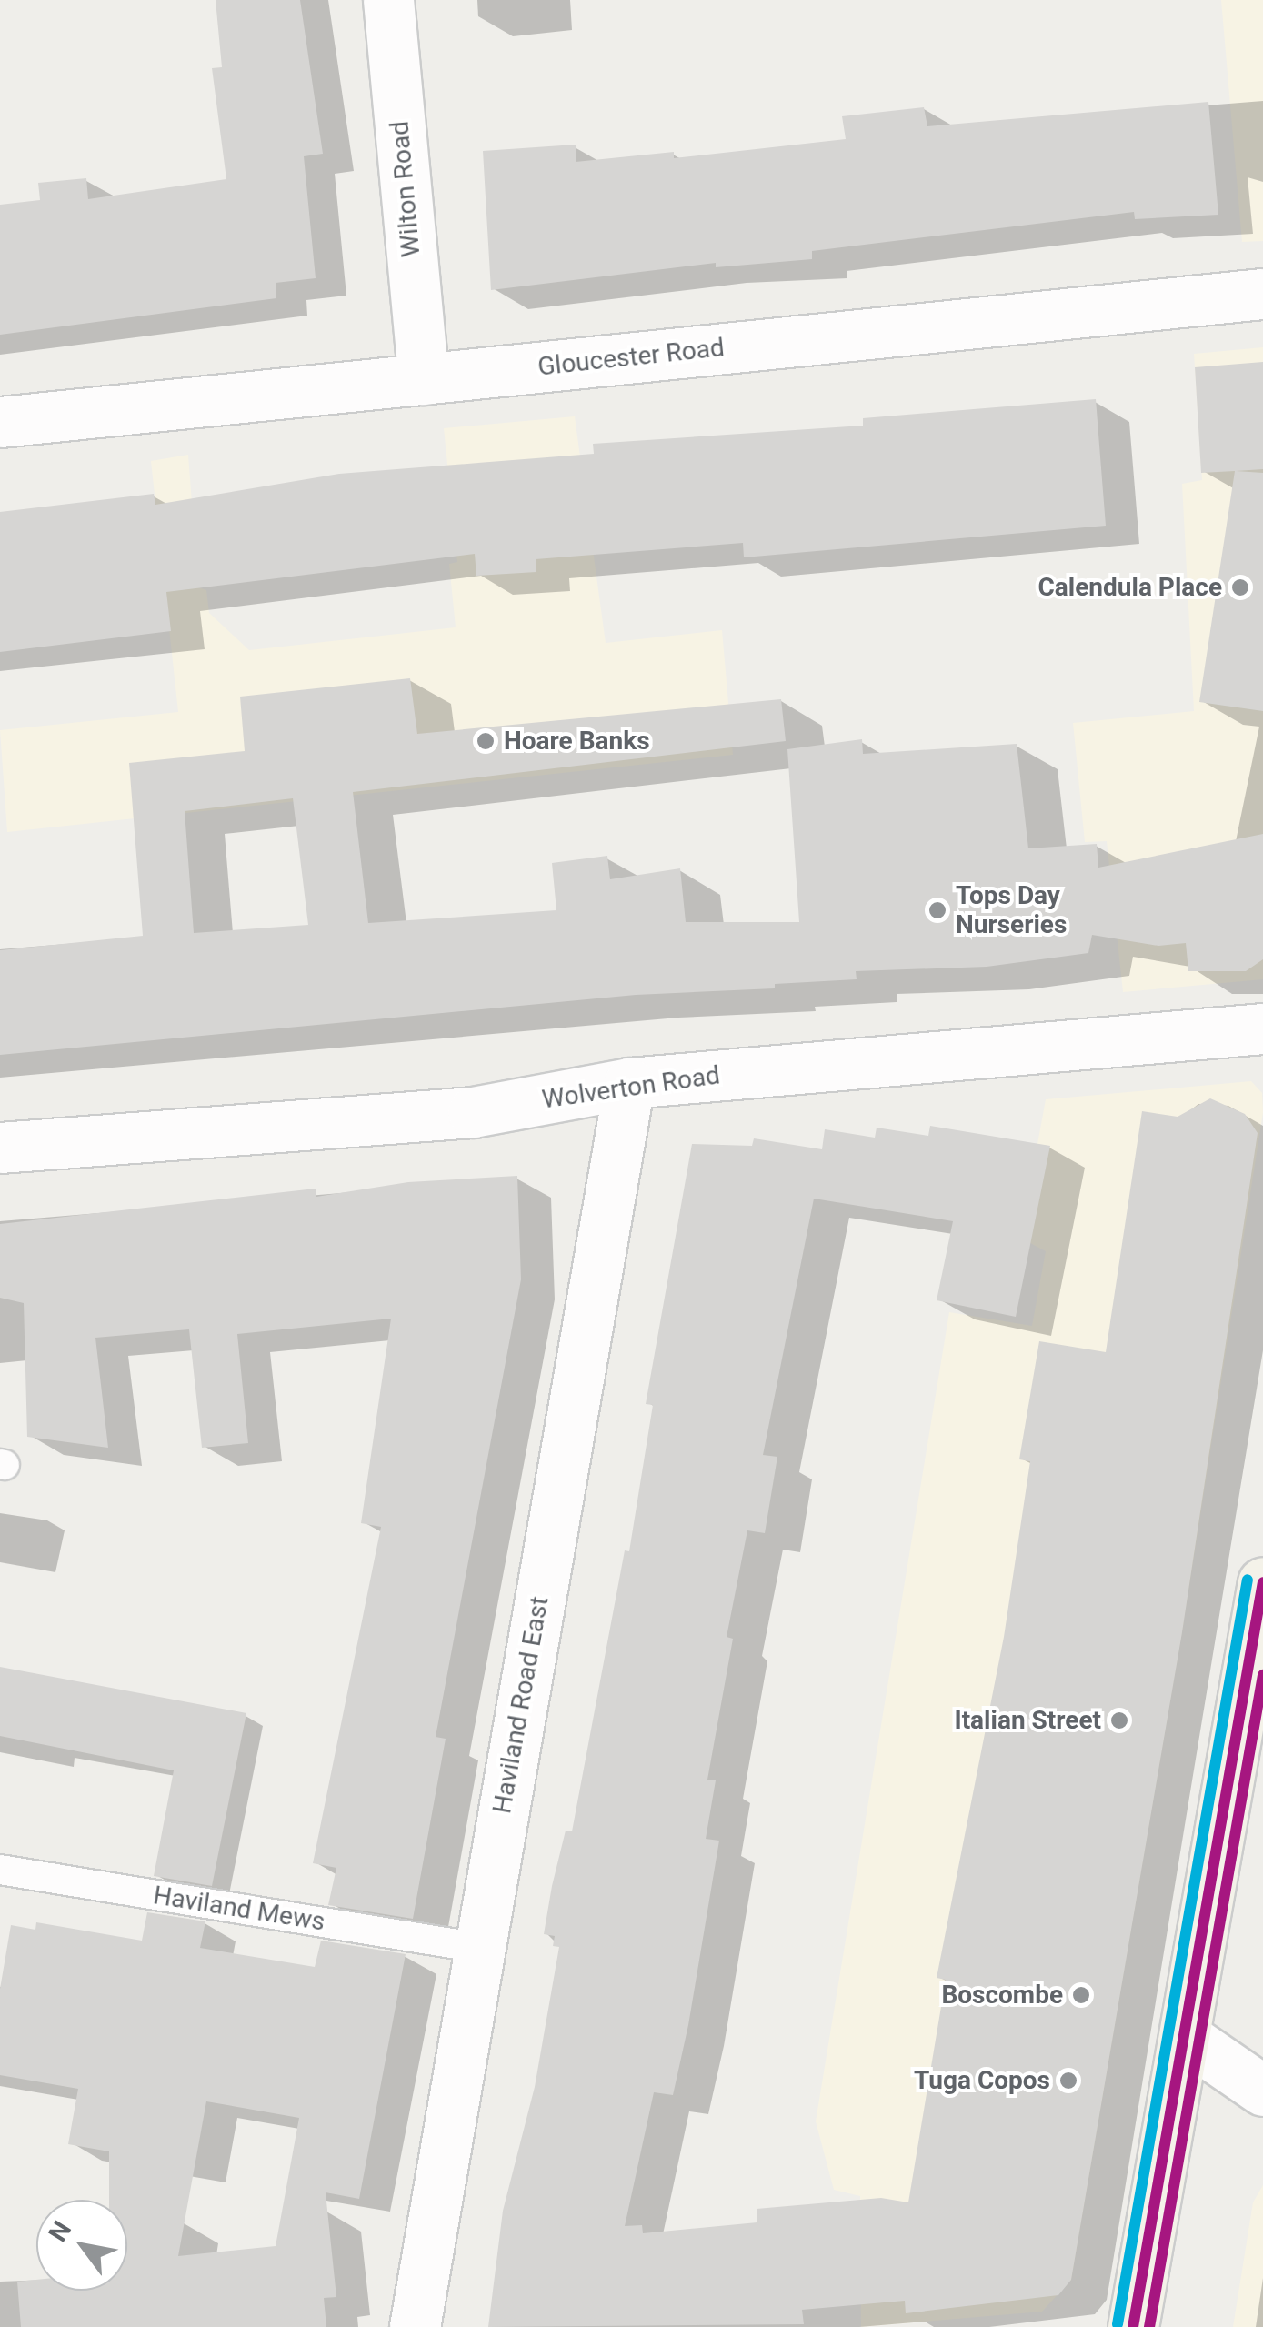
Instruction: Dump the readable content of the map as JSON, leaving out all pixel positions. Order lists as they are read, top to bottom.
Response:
{
  "streets": {
    "street": [
      "Wilton Road",
      "Gloucester Road",
      "Wolverton Road",
      "Haviland Road East"
    ],
    "lane": ["Haviland Mews"]
  },
  "crossings": [
    ["Wilton Road", "Gloucester Road"],
    ["Wolverton Road", "Haviland Road East"],
    ["Haviland Road East", "Haviland Mews"]
  ],
  "places": [
    "Calendula Place",
    "Hoare Banks",
    "Tops Day Nurseries",
    "Italian Street",
    "Boscombe",
    "Tuga Copos"
  ],
  "north": "top left"
}
